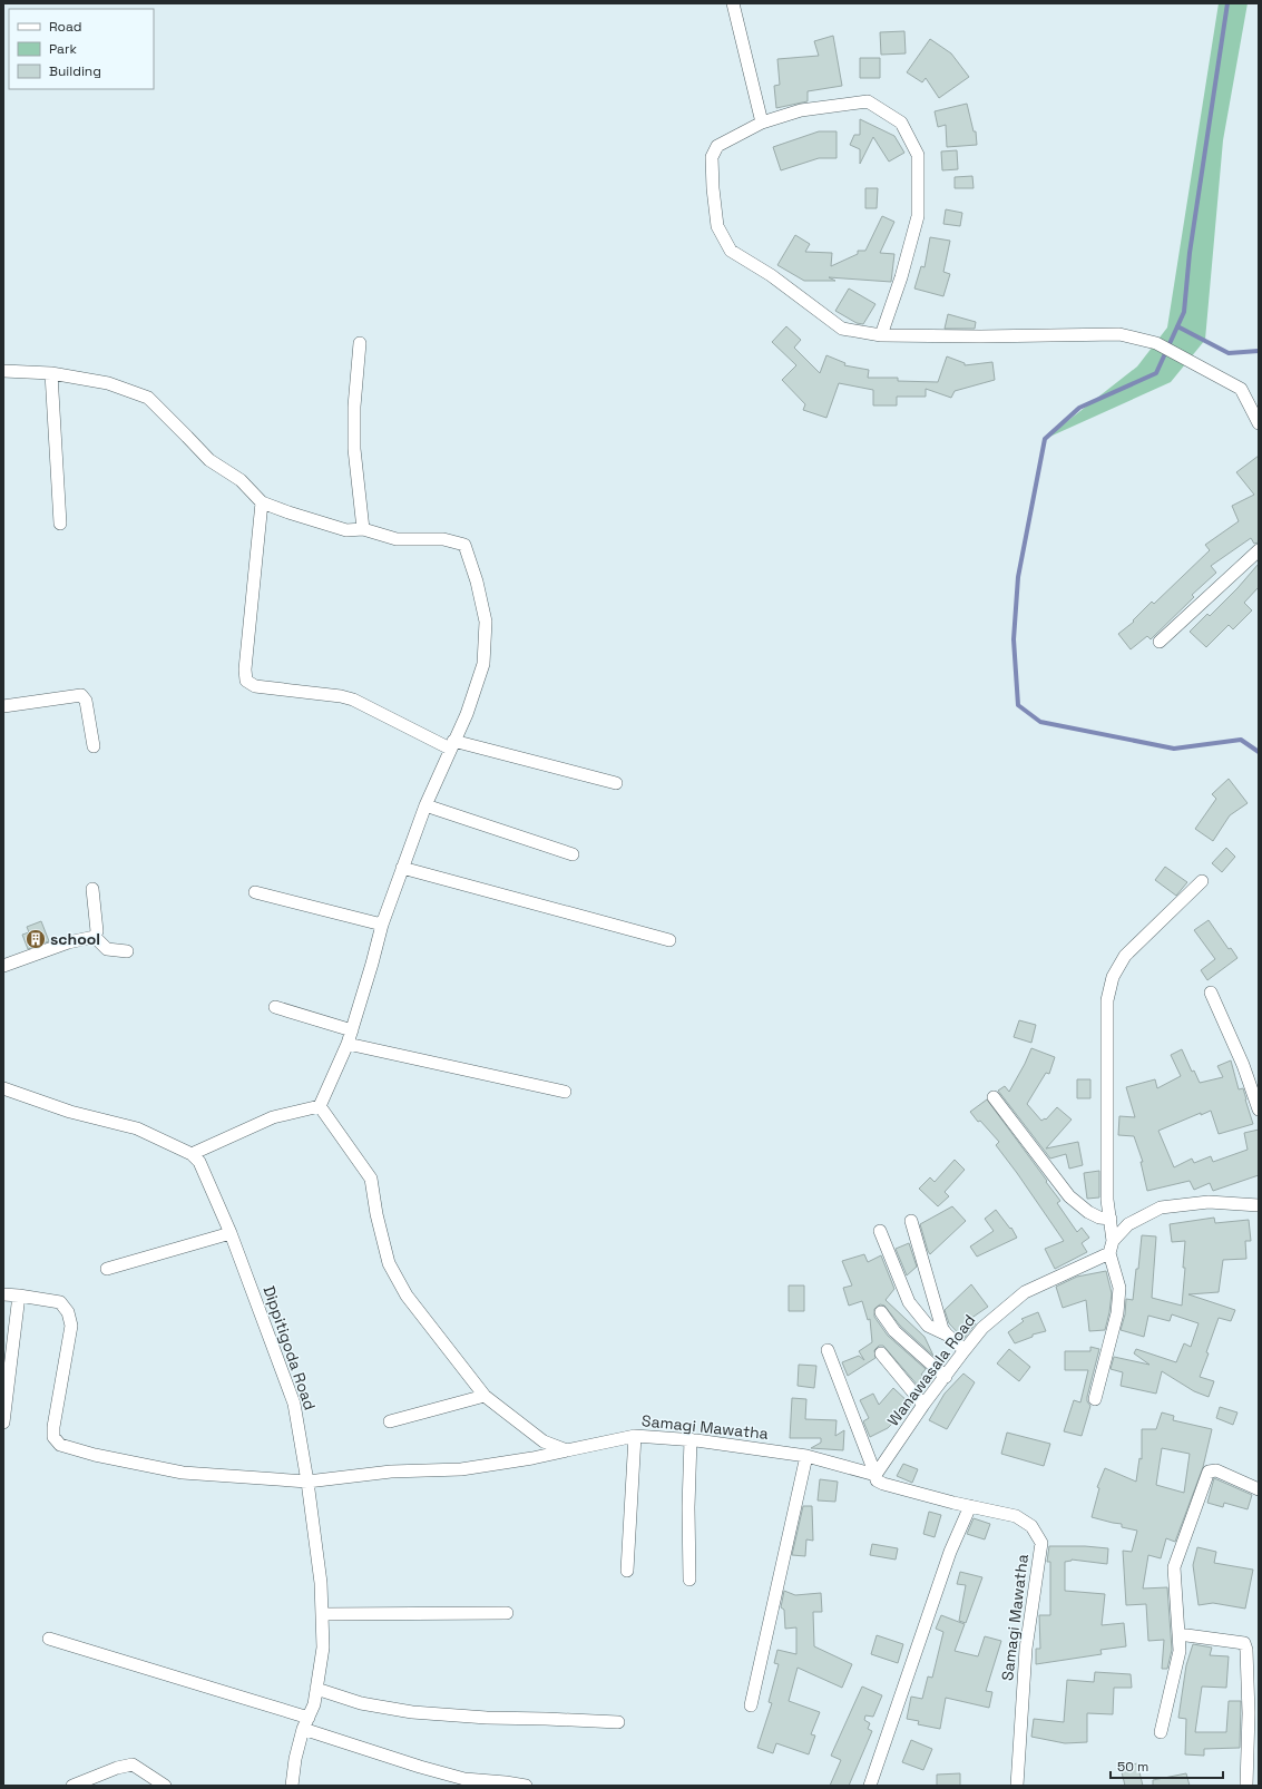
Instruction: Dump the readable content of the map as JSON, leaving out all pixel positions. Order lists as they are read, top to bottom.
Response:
{
  "streets": {
    "street": ["Dippitigoda Road", "Wanawasala Road", "Samagi Mawatha"]
  },
  "crossings": [
    ["Dippitigoda Road", "Samagi Mawatha"],
    ["Wanawasala Road", "Samagi Mawatha"]
  ],
  "places": {
    "building": ["school"]
  },
  "legend": ["Road", "Park", "Building"],
  "scale_bar": "50 m"
}
